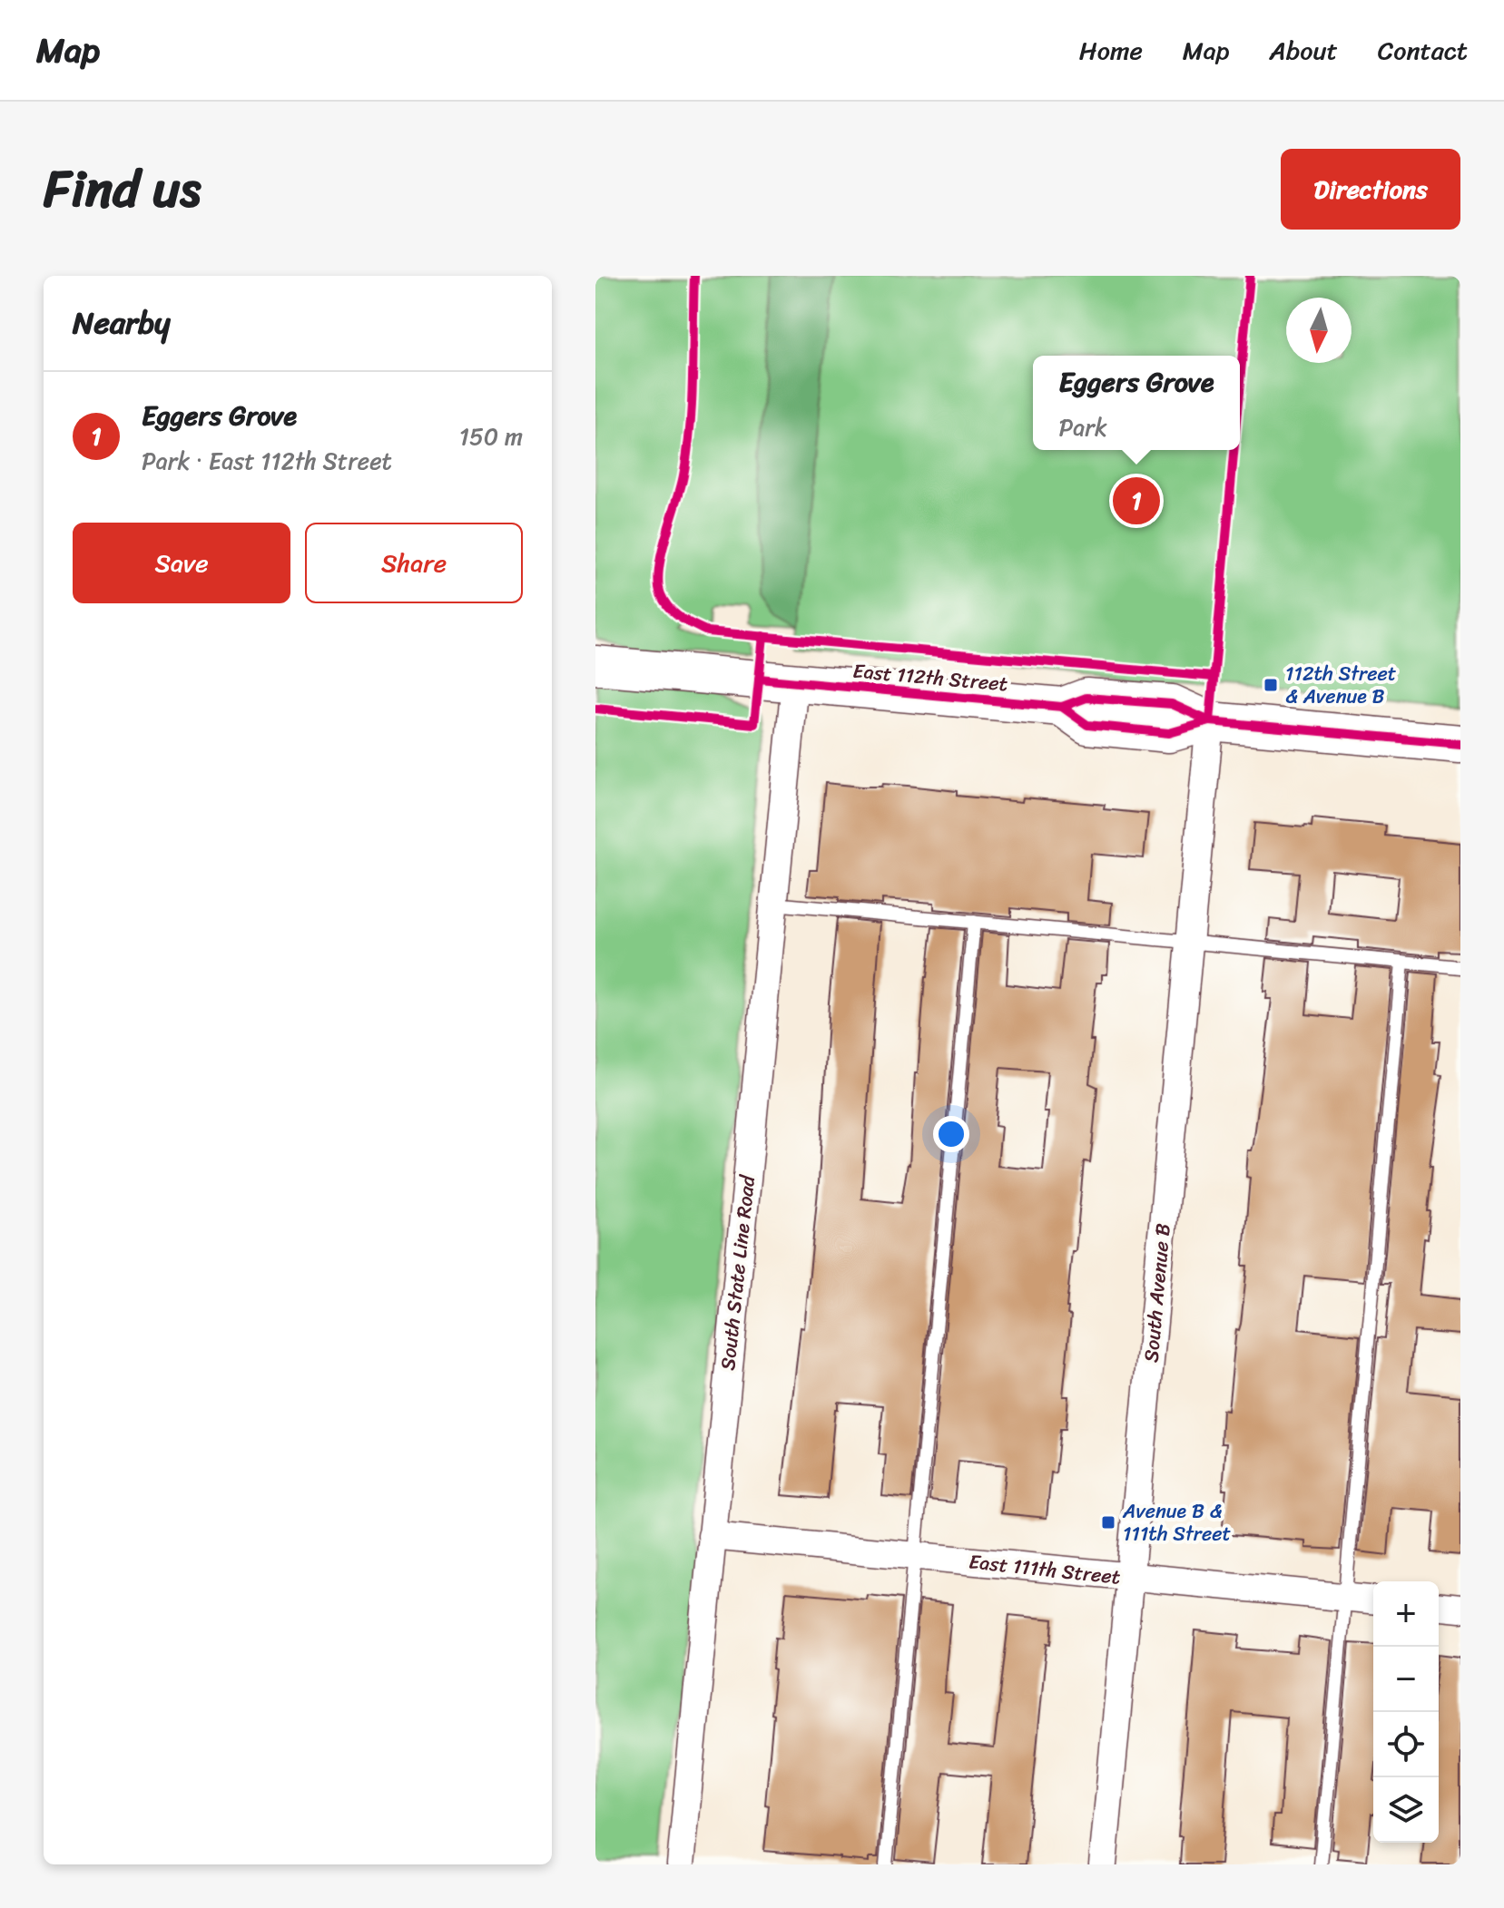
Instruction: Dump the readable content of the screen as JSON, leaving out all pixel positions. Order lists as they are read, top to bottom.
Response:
{
  "streets": {
    "street": [
      "East 112th Street",
      "South State Line Road",
      "South Avenue B",
      "East 111th Street"
    ]
  },
  "crossings": [
    ["East 112th Street", "South State Line Road"],
    ["East 112th Street", "South Avenue B"],
    ["South State Line Road", "East 111th Street"],
    ["South Avenue B", "East 111th Street"]
  ],
  "places": {
    "transit": ["112th Street & Avenue B", "Avenue B & 111th Street"]
  },
  "north": "bottom",
  "page": {
    "header": "Map",
    "nav": [
      "Home",
      "Map",
      "About",
      "Contact"
    ],
    "title": "Find us",
    "buttons": [
      "Directions",
      ["Save", "Share"]
    ],
    "heading": "Nearby",
    "popup": ["Eggers Grove", "Park"],
    "list": [
      {
        "mark": "1",
        "name": "Eggers Grove",
        "note": "Park · East 112th Street",
        "value": "150 m"
      }
    ],
    "pins": "1",
    "map_buttons": ["+", "−"]
  }
}
